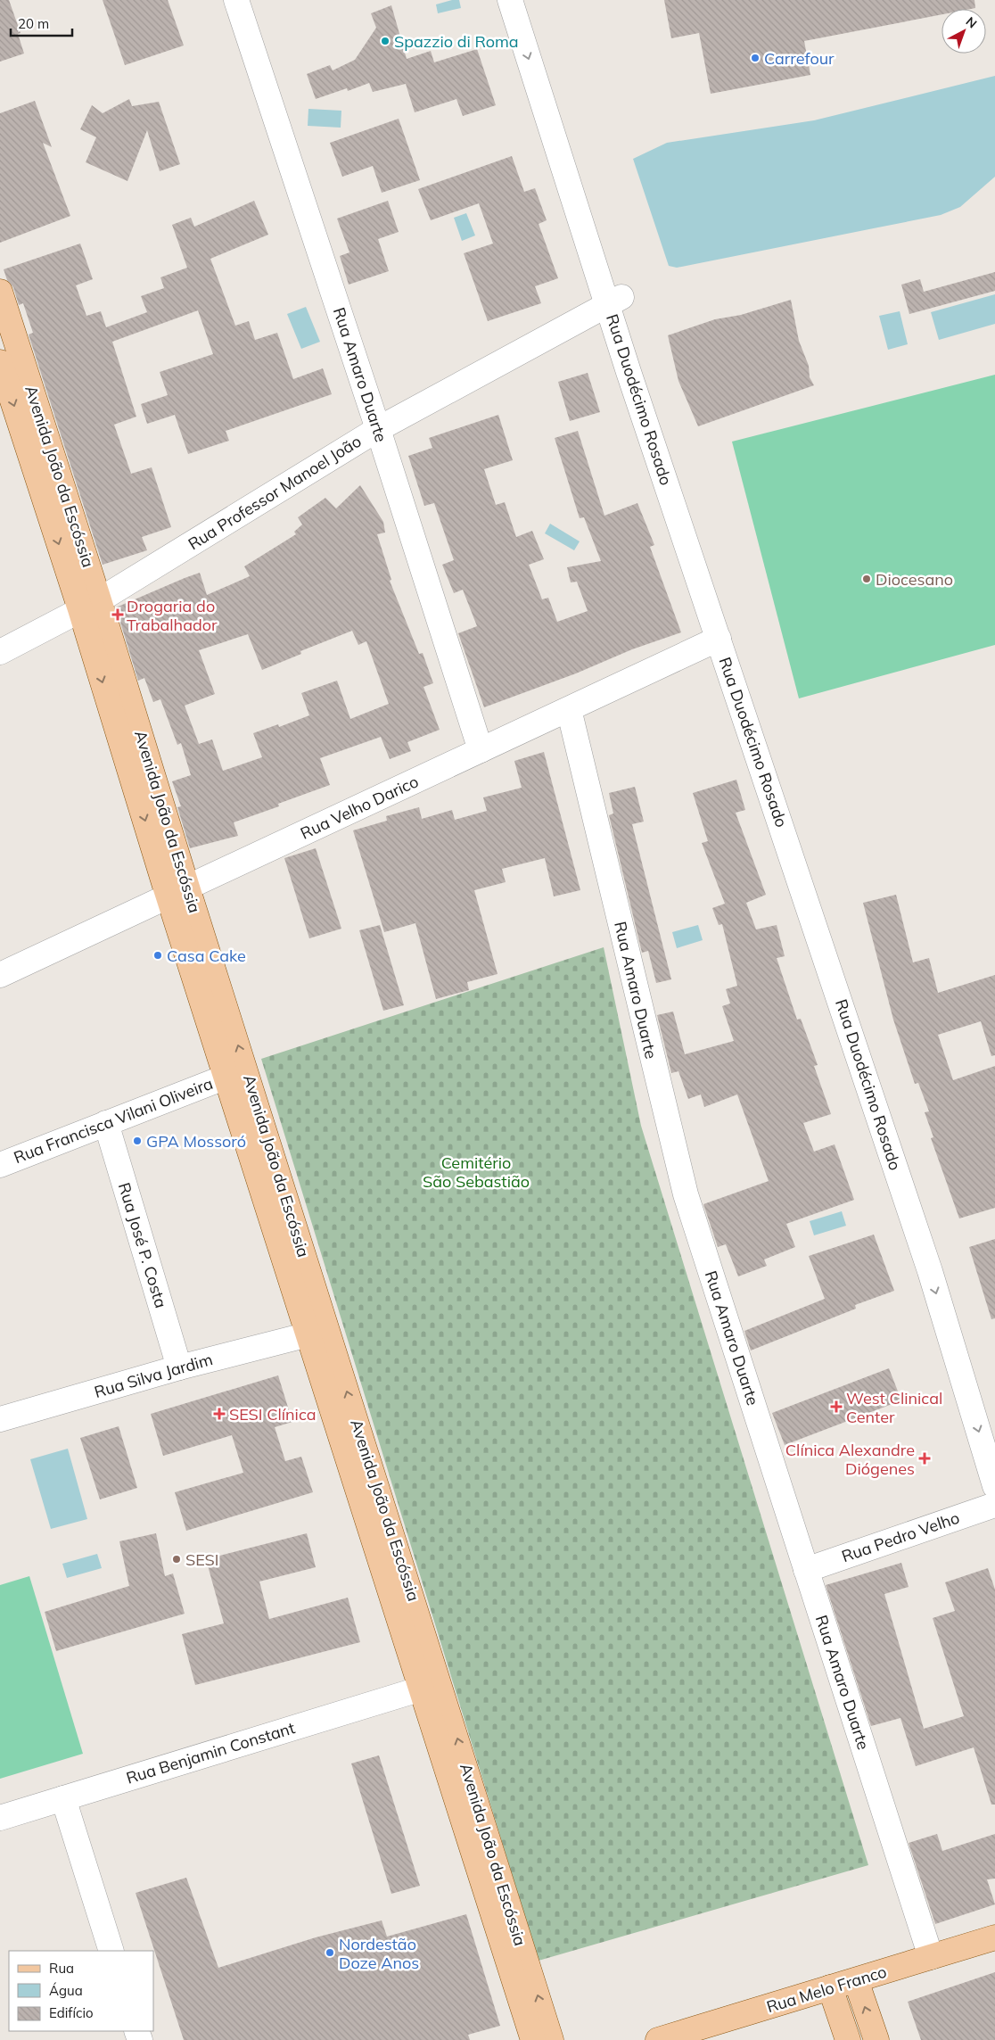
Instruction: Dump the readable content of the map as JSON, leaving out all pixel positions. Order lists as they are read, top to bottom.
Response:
{
  "streets": {
    "main road": ["Avenida João da Escóssia", "Rua Melo Franco"],
    "street": [
      "Rua Amaro Duarte",
      "Rua Duodécimo Rosado",
      "Rua Professor Manoel João",
      "Rua Velho Darico",
      "Rua Francisca Vilani Oliveira",
      "Rua José P. Costa",
      "Rua Silva Jardim",
      "Rua Pedro Velho",
      "Rua Benjamin Constant"
    ]
  },
  "crossings": [
    ["Rua Amaro Duarte", "Rua Professor Manoel João"],
    ["Rua Amaro Duarte", "Rua Velho Darico"],
    ["Rua Amaro Duarte", "Rua Pedro Velho"],
    ["Rua Amaro Duarte", "Rua Melo Franco"],
    ["Rua Duodécimo Rosado", "Rua Professor Manoel João"],
    ["Rua Duodécimo Rosado", "Rua Velho Darico"],
    ["Avenida João da Escóssia", "Rua Professor Manoel João"],
    ["Avenida João da Escóssia", "Rua Velho Darico"],
    ["Avenida João da Escóssia", "Rua Francisca Vilani Oliveira"],
    ["Avenida João da Escóssia", "Rua Silva Jardim"],
    ["Avenida João da Escóssia", "Rua Benjamin Constant"],
    ["Rua Francisca Vilani Oliveira", "Rua José P. Costa"],
    ["Rua José P. Costa", "Rua Silva Jardim"]
  ],
  "parks": ["Cemitério São Sebastião"],
  "places": {
    "other": [
      "Spazzio di Roma",
      "Carrefour",
      "Diocesano",
      "Casa Cake",
      "GPA Mossoró",
      "SESI",
      "Nordestão Doze Anos"
    ],
    "health": [
      "Drogaria do Trabalhador",
      "West Clinical Center",
      "SESI Clínica",
      "Clínica Alexandre Diógenes"
    ]
  },
  "legend": ["Rua", "Água", "Edifício"],
  "scale_bar": "20 m",
  "north": "top right"
}
